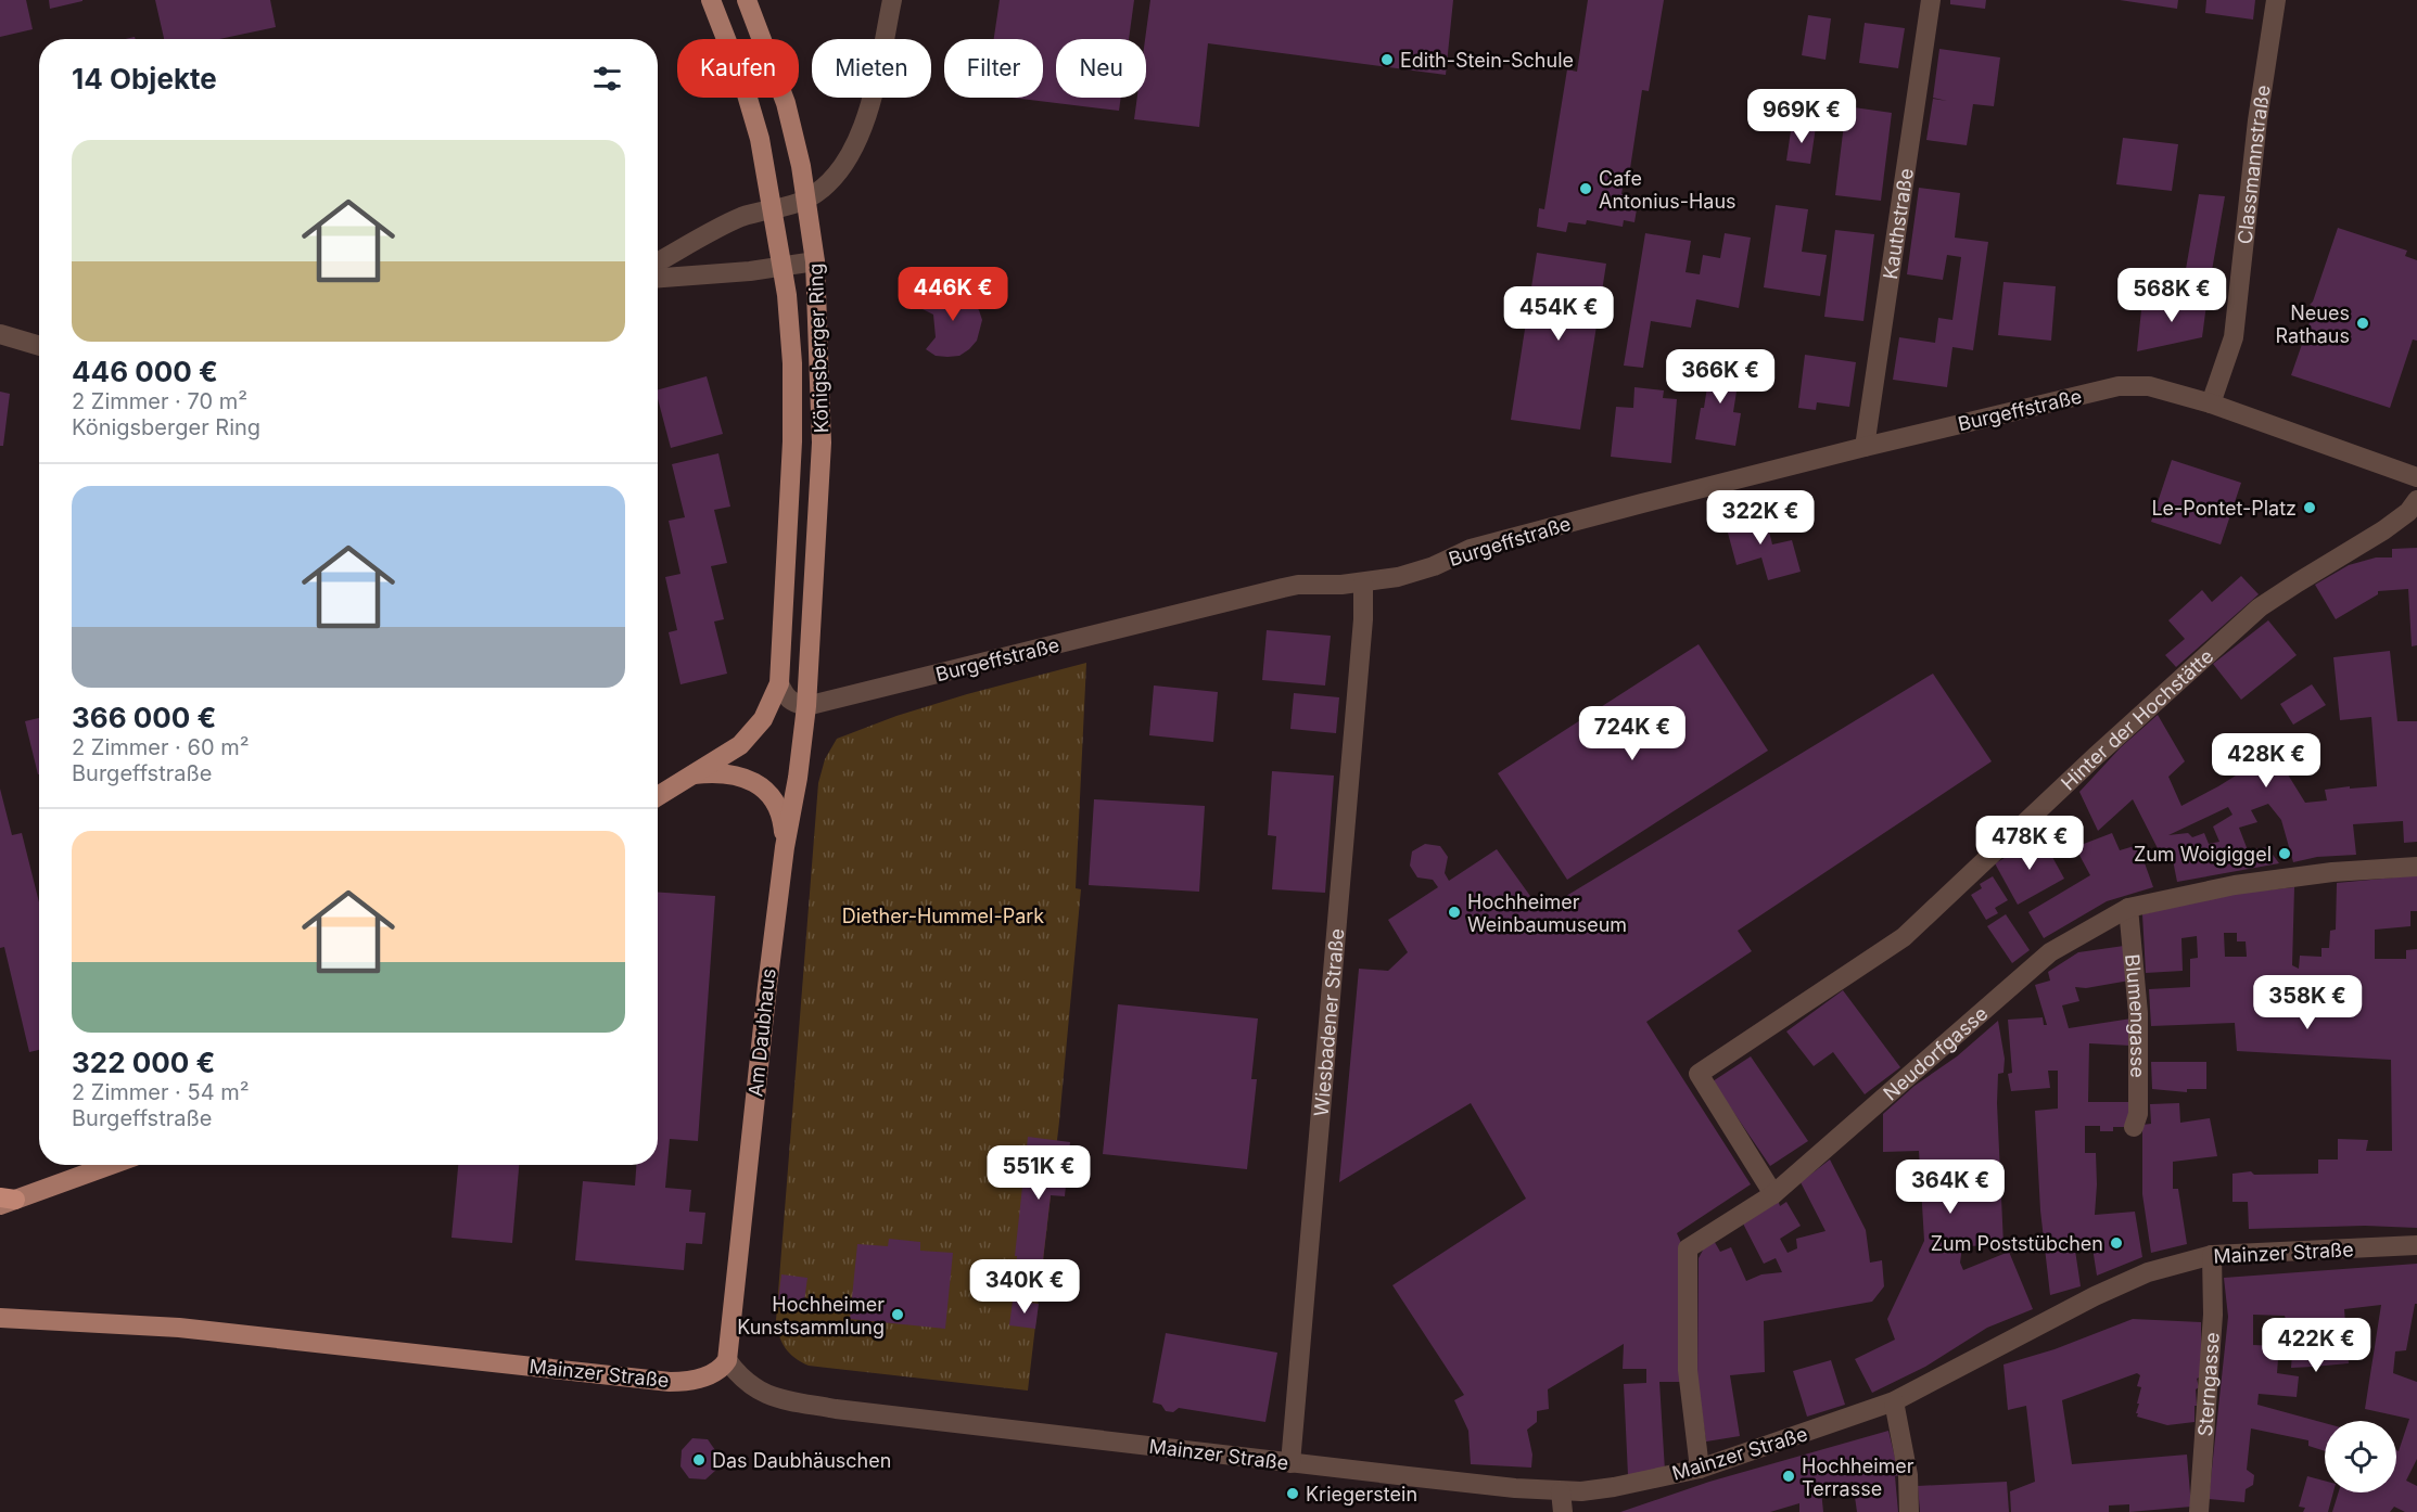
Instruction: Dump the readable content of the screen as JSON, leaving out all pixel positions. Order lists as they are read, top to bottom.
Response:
{
  "streets": {
    "main road": ["Königsberger Ring", "Am Daubhaus", "Mainzer Straße"],
    "street": [
      "Classmannstraße",
      "Kauthstraße",
      "Burgeffstraße",
      "Hinter der Hochstätte",
      "Blumengasse",
      "Wiesbadener Straße",
      "Neudorfgasse",
      "Sterngasse"
    ]
  },
  "crossings": [
    ["Classmannstraße", "Burgeffstraße"],
    ["Kauthstraße", "Burgeffstraße"],
    ["Königsberger Ring", "Burgeffstraße"],
    ["Königsberger Ring", "Am Daubhaus"],
    ["Burgeffstraße", "Wiesbadener Straße"],
    ["Burgeffstraße", "Am Daubhaus"],
    ["Hinter der Hochstätte", "Neudorfgasse"],
    ["Blumengasse", "Neudorfgasse"],
    ["Wiesbadener Straße", "Mainzer Straße"],
    ["Am Daubhaus", "Mainzer Straße"],
    ["Neudorfgasse", "Mainzer Straße"],
    ["Mainzer Straße", "Sterngasse"]
  ],
  "parks": ["Diether-Hummel-Park"],
  "places": [
    "Edith-Stein-Schule",
    "Cafe Antonius-Haus",
    "Neues Rathaus",
    "Le-Pontet-Platz",
    "Zum Woigiggel",
    "Hochheimer Weinbaumuseum",
    "Zum Poststübchen",
    "Hochheimer Kunstsammlung",
    "Das Daubhäuschen",
    "Hochheimer Terrasse",
    "Kriegerstein"
  ],
  "page": {
    "chip": [
      "Kaufen",
      "Mieten",
      "Filter",
      "Neu"
    ],
    "heading": "14 Objekte",
    "price": [
      "969K €",
      "446K €",
      "568K €",
      "454K €",
      "366K €",
      "322K €",
      "724K €",
      "428K €",
      "478K €",
      "358K €",
      "551K €",
      "364K €",
      "340K €",
      "422K €"
    ],
    "list": [
      {
        "name": "446 000 €",
        "note": "2 Zimmer · 70 m² · Königsberger Ring"
      },
      {
        "name": "366 000 €",
        "note": "2 Zimmer · 60 m² · Burgeffstraße"
      },
      {
        "name": "322 000 €",
        "note": "2 Zimmer · 54 m² · Burgeffstraße"
      }
    ]
  }
}
